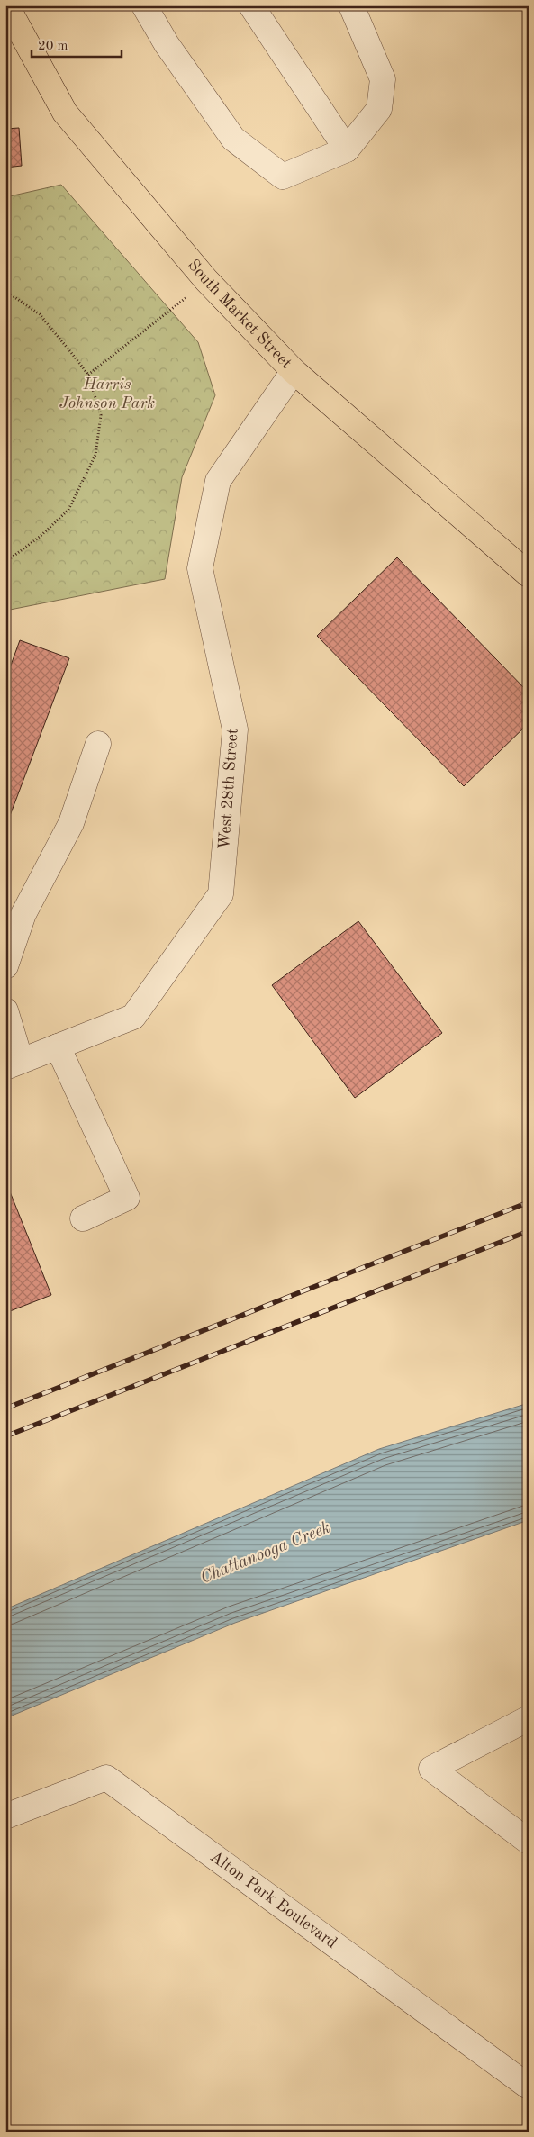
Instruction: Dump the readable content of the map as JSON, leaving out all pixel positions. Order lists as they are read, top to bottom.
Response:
{
  "streets": {
    "main road": ["South Market Street"],
    "street": ["West 28th Street", "Alton Park Boulevard"]
  },
  "crossings": [
    ["South Market Street", "West 28th Street"]
  ],
  "water": ["Chattanooga Creek"],
  "parks": ["Harris Johnson Park"],
  "scale_bar": "20 m"
}
